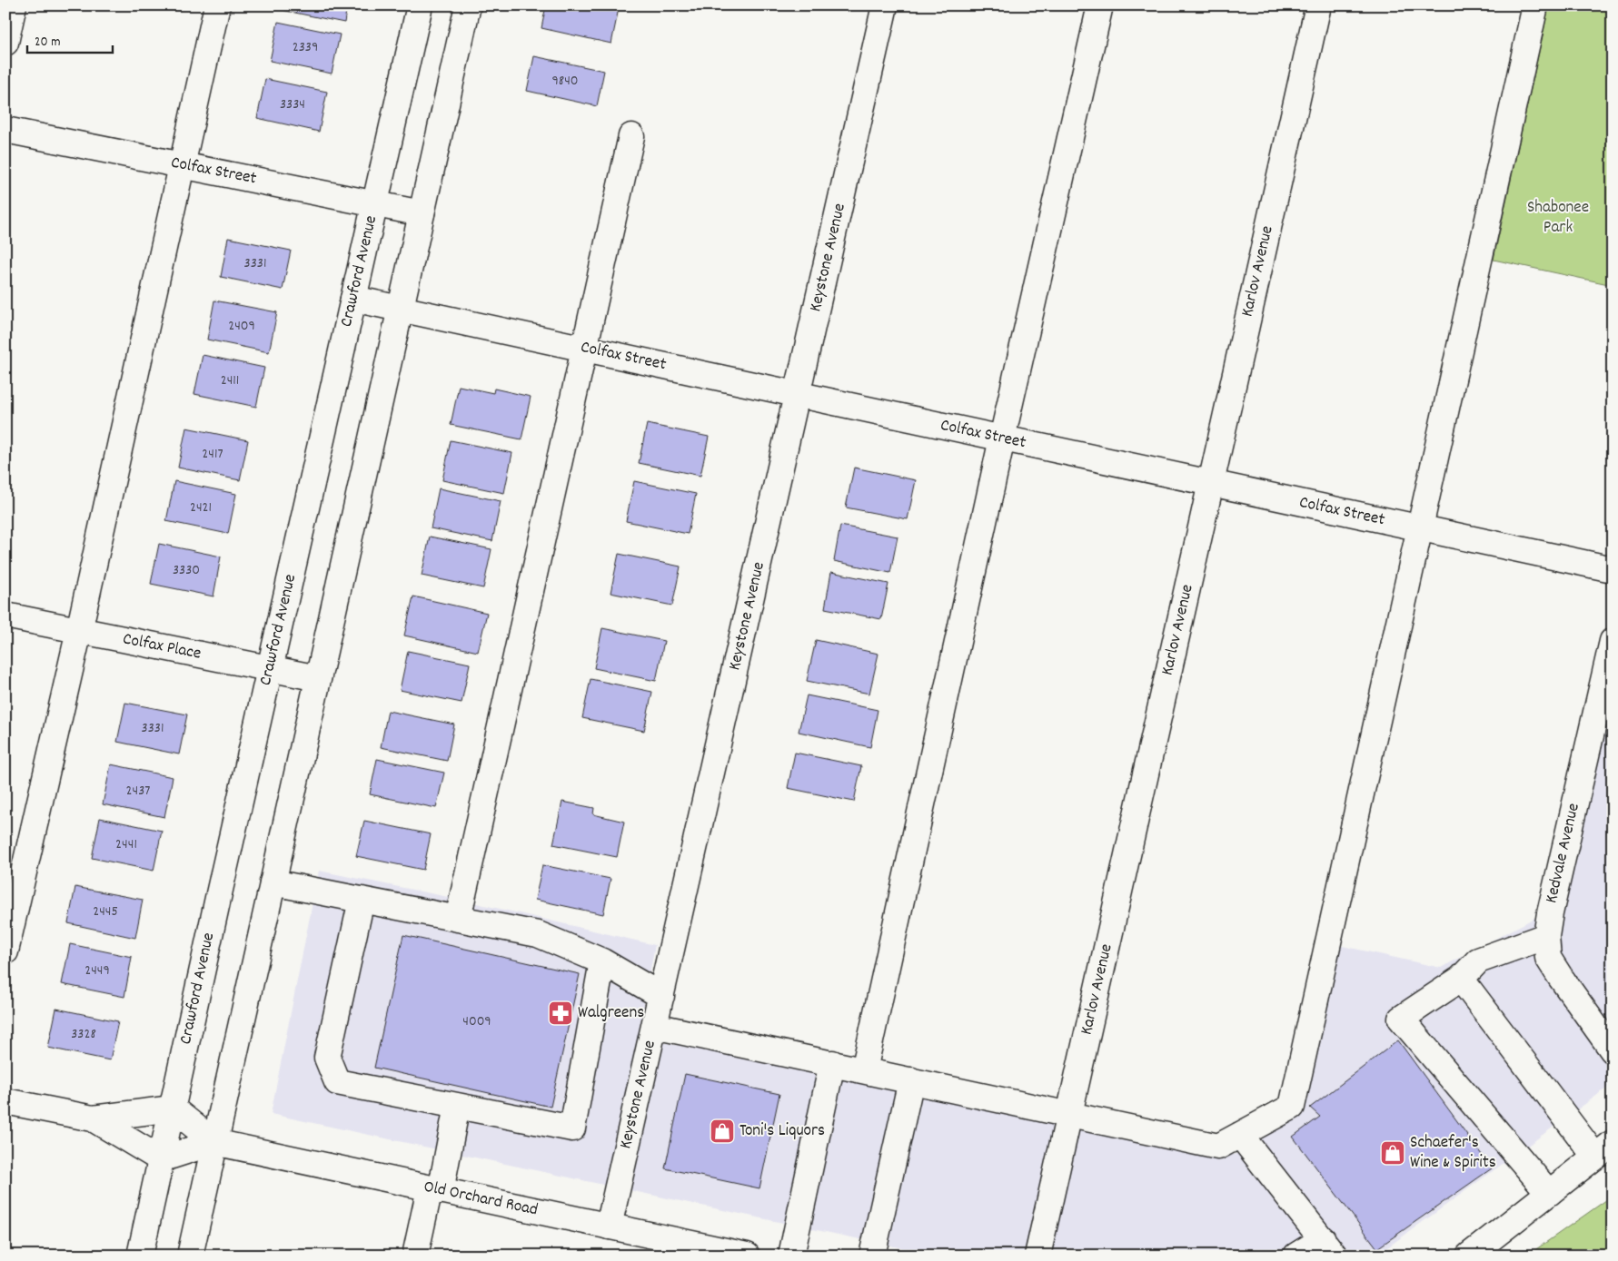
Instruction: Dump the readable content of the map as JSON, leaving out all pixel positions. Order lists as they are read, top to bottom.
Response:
{
  "streets": {
    "street": [
      "Colfax Street",
      "Keystone Avenue",
      "Crawford Avenue",
      "Karlov Avenue",
      "Colfax Place",
      "Kedvale Avenue",
      "Old Orchard Road"
    ]
  },
  "crossings": [
    ["Colfax Street", "Keystone Avenue"],
    ["Colfax Street", "Crawford Avenue"],
    ["Colfax Street", "Karlov Avenue"],
    ["Keystone Avenue", "Old Orchard Road"],
    ["Crawford Avenue", "Colfax Place"],
    ["Crawford Avenue", "Old Orchard Road"]
  ],
  "parks": ["Shabonee Park"],
  "places": {
    "pharmacy": ["Walgreens"],
    "shop": ["Toni's Liquors", "Schaefer's Wine & Spirits"]
  },
  "house_numbers": [
    "2339",
    "9840",
    "3334",
    "3331",
    "2409",
    "2411",
    "2417",
    "2421",
    "3330",
    "3331",
    "2437",
    "2441",
    "2445",
    "2449",
    "4009",
    "3328"
  ],
  "scale_bar": "20 m"
}
